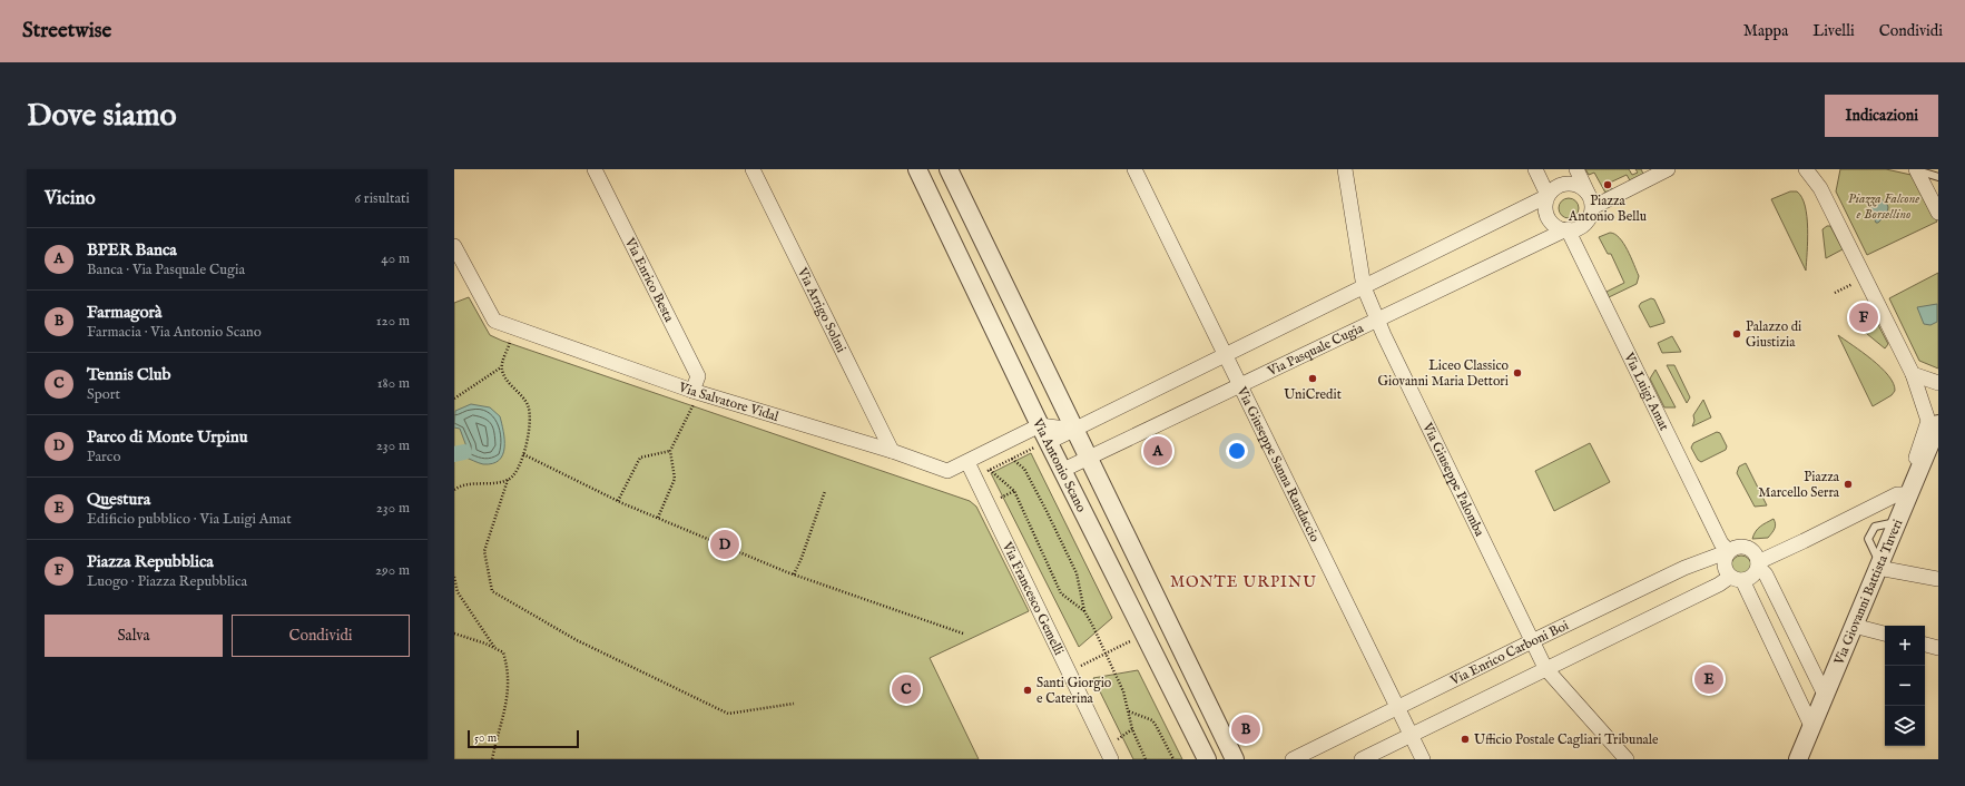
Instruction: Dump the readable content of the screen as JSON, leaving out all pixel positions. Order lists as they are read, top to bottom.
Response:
{
  "streets": {
    "street": [
      "Via Enrico Besta",
      "Via Arrigo Solmi",
      "Via Pasquale Cugia",
      "Via Luigi Amat",
      "Via Salvatore Vidal",
      "Via Giuseppe Sanna Randaccio",
      "Via Antonio Scano",
      "Via Giuseppe Palomba",
      "Via Giovanni Battista Tuveri",
      "Via Francesco Gemelli",
      "Via Enrico Carboni Boi"
    ]
  },
  "crossings": [
    ["Via Enrico Besta", "Via Salvatore Vidal"],
    ["Via Arrigo Solmi", "Via Salvatore Vidal"],
    ["Via Pasquale Cugia", "Via Luigi Amat"],
    ["Via Pasquale Cugia", "Via Giuseppe Sanna Randaccio"],
    ["Via Pasquale Cugia", "Via Antonio Scano"],
    ["Via Pasquale Cugia", "Via Giuseppe Palomba"],
    ["Via Luigi Amat", "Via Enrico Carboni Boi"],
    ["Via Salvatore Vidal", "Via Antonio Scano"],
    ["Via Salvatore Vidal", "Via Francesco Gemelli"],
    ["Via Giuseppe Sanna Randaccio", "Via Enrico Carboni Boi"],
    ["Via Giuseppe Palomba", "Via Enrico Carboni Boi"]
  ],
  "districts": ["MONTE URPINU"],
  "parks": ["Piazza Falcone e Borsellino"],
  "places": [
    "Piazza Antonio Bellu",
    "Palazzo di Giustizia",
    "Liceo Classico Giovanni Maria Dettori",
    "UniCredit",
    "Piazza Marcello Serra",
    "Santi Giorgio e Caterina",
    "Ufficio Postale Cagliari Tribunale"
  ],
  "scale_bar": "50 m",
  "page": {
    "header": "Streetwise",
    "nav": ["Mappa", "Livelli", "Condividi"],
    "buttons": [
      "Indicazioni",
      ["Salva", "Condividi"]
    ],
    "title": "Dove siamo",
    "heading": ["Vicino", "6 risultati"],
    "list": [
      {
        "mark": "A",
        "name": "BPER Banca",
        "note": "Banca · Via Pasquale Cugia",
        "value": "40 m"
      },
      {
        "mark": "B",
        "name": "Farmagorà",
        "note": "Farmacia · Via Antonio Scano",
        "value": "120 m"
      },
      {
        "mark": "C",
        "name": "Tennis Club",
        "note": "Sport",
        "value": "180 m"
      },
      {
        "mark": "D",
        "name": "Parco di Monte Urpinu",
        "note": "Parco",
        "value": "230 m"
      },
      {
        "mark": "E",
        "name": "Questura",
        "note": "Edificio pubblico · Via Luigi Amat",
        "value": "230 m"
      },
      {
        "mark": "F",
        "name": "Piazza Repubblica",
        "note": "Luogo · Piazza Repubblica",
        "value": "290 m"
      }
    ],
    "pins": [
      "F",
      "A",
      "D",
      "E",
      "C",
      "B"
    ],
    "map_buttons": ["+", "−"],
    "scale": "50 m"
  }
}
